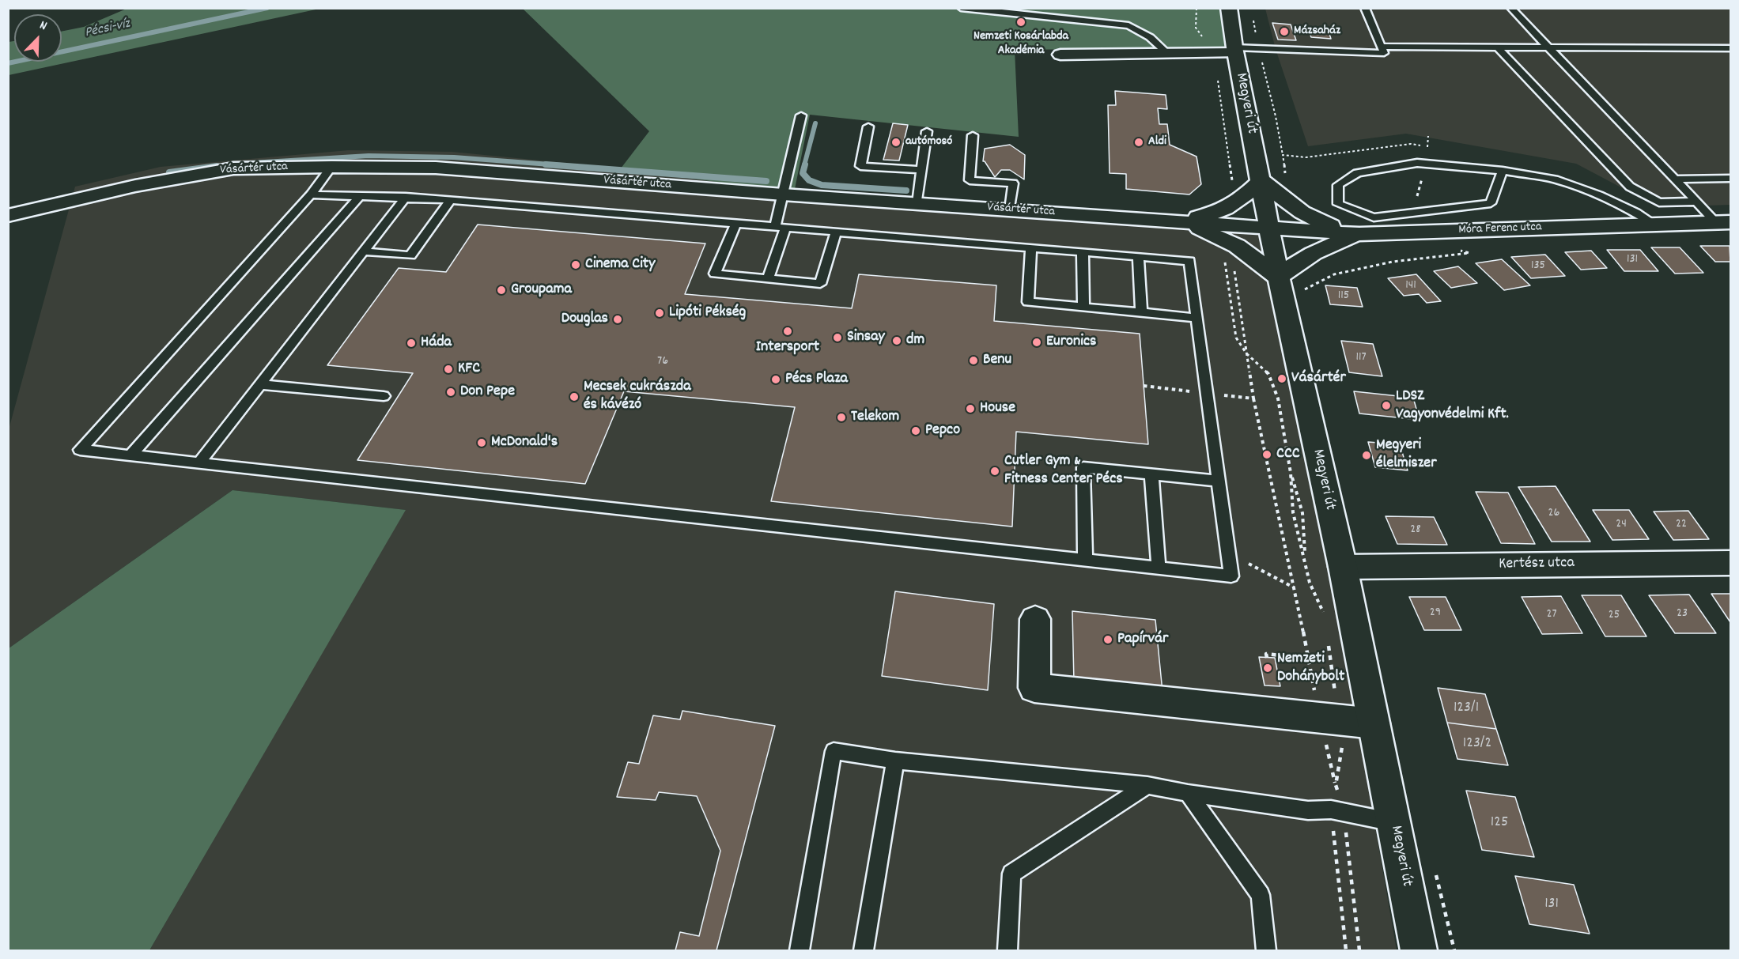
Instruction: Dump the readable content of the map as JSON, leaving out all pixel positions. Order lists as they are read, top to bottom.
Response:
{
  "streets": {
    "street": [
      "Megyeri út",
      "Vásártér utca",
      "Móra Ferenc utca",
      "Kertész utca"
    ]
  },
  "crossings": [
    ["Megyeri út", "Vásártér utca"],
    ["Megyeri út", "Móra Ferenc utca"],
    ["Megyeri út", "Kertész utca"],
    ["Vásártér utca", "Móra Ferenc utca"]
  ],
  "water": ["Pécsi-víz"],
  "places": [
    "Nemzeti Kosárlabda Akadémia",
    "Mázsaház",
    "autómosó",
    "Aldi",
    "Cinema City",
    "Groupama",
    "Lipóti Pékség",
    "Douglas",
    "Intersport",
    "Sinsay",
    "dm",
    "Euronics",
    "Háda",
    "Benu",
    "KFC",
    "Vásártér",
    "Pécs Plaza",
    "Don Pepe",
    "Mecsek cukrászda és kávézó",
    "LDSZ Vagyonvédelmi Kft.",
    "House",
    "Telekom",
    "Pepco",
    "McDonald's",
    "CCC",
    "Megyeri élelmiszer",
    "Cutler Gym & Fitness Center Pécs",
    "Papírvár",
    "Nemzeti Dohánybolt"
  ],
  "house_numbers": [
    "131",
    "135",
    "141",
    "115",
    "117",
    "76",
    "26",
    "24",
    "22",
    "28",
    "29",
    "23",
    "27",
    "25",
    "123/1",
    "123/2",
    "125",
    "131"
  ],
  "north": "top right"
}
